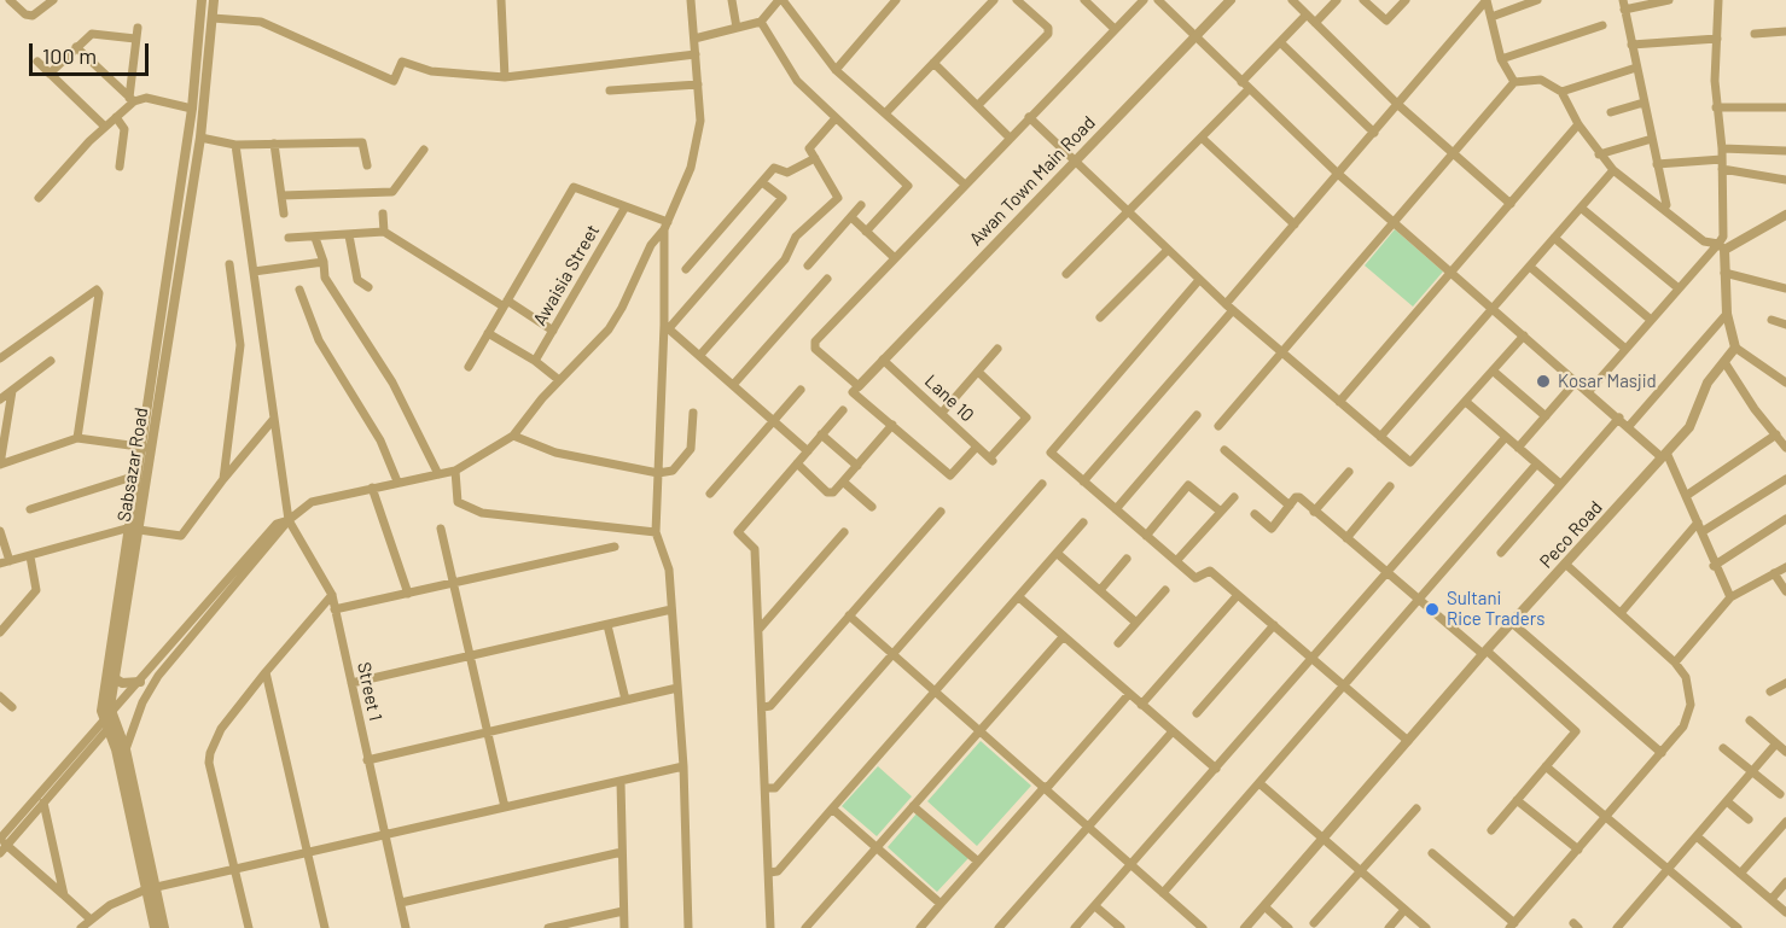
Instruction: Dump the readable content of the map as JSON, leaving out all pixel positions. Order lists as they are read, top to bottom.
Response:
{
  "streets": {
    "street": [
      "Awan Town Main Road",
      "Awaisia Street",
      "Lane 10",
      "Sabsazar Road",
      "Peco Road",
      "Street 1"
    ]
  },
  "crossings": [
    ["Awan Town Main Road", "Lane 10"]
  ],
  "places": ["Kosar Masjid", "Sultani Rice Traders"],
  "scale_bar": "100 m"
}
